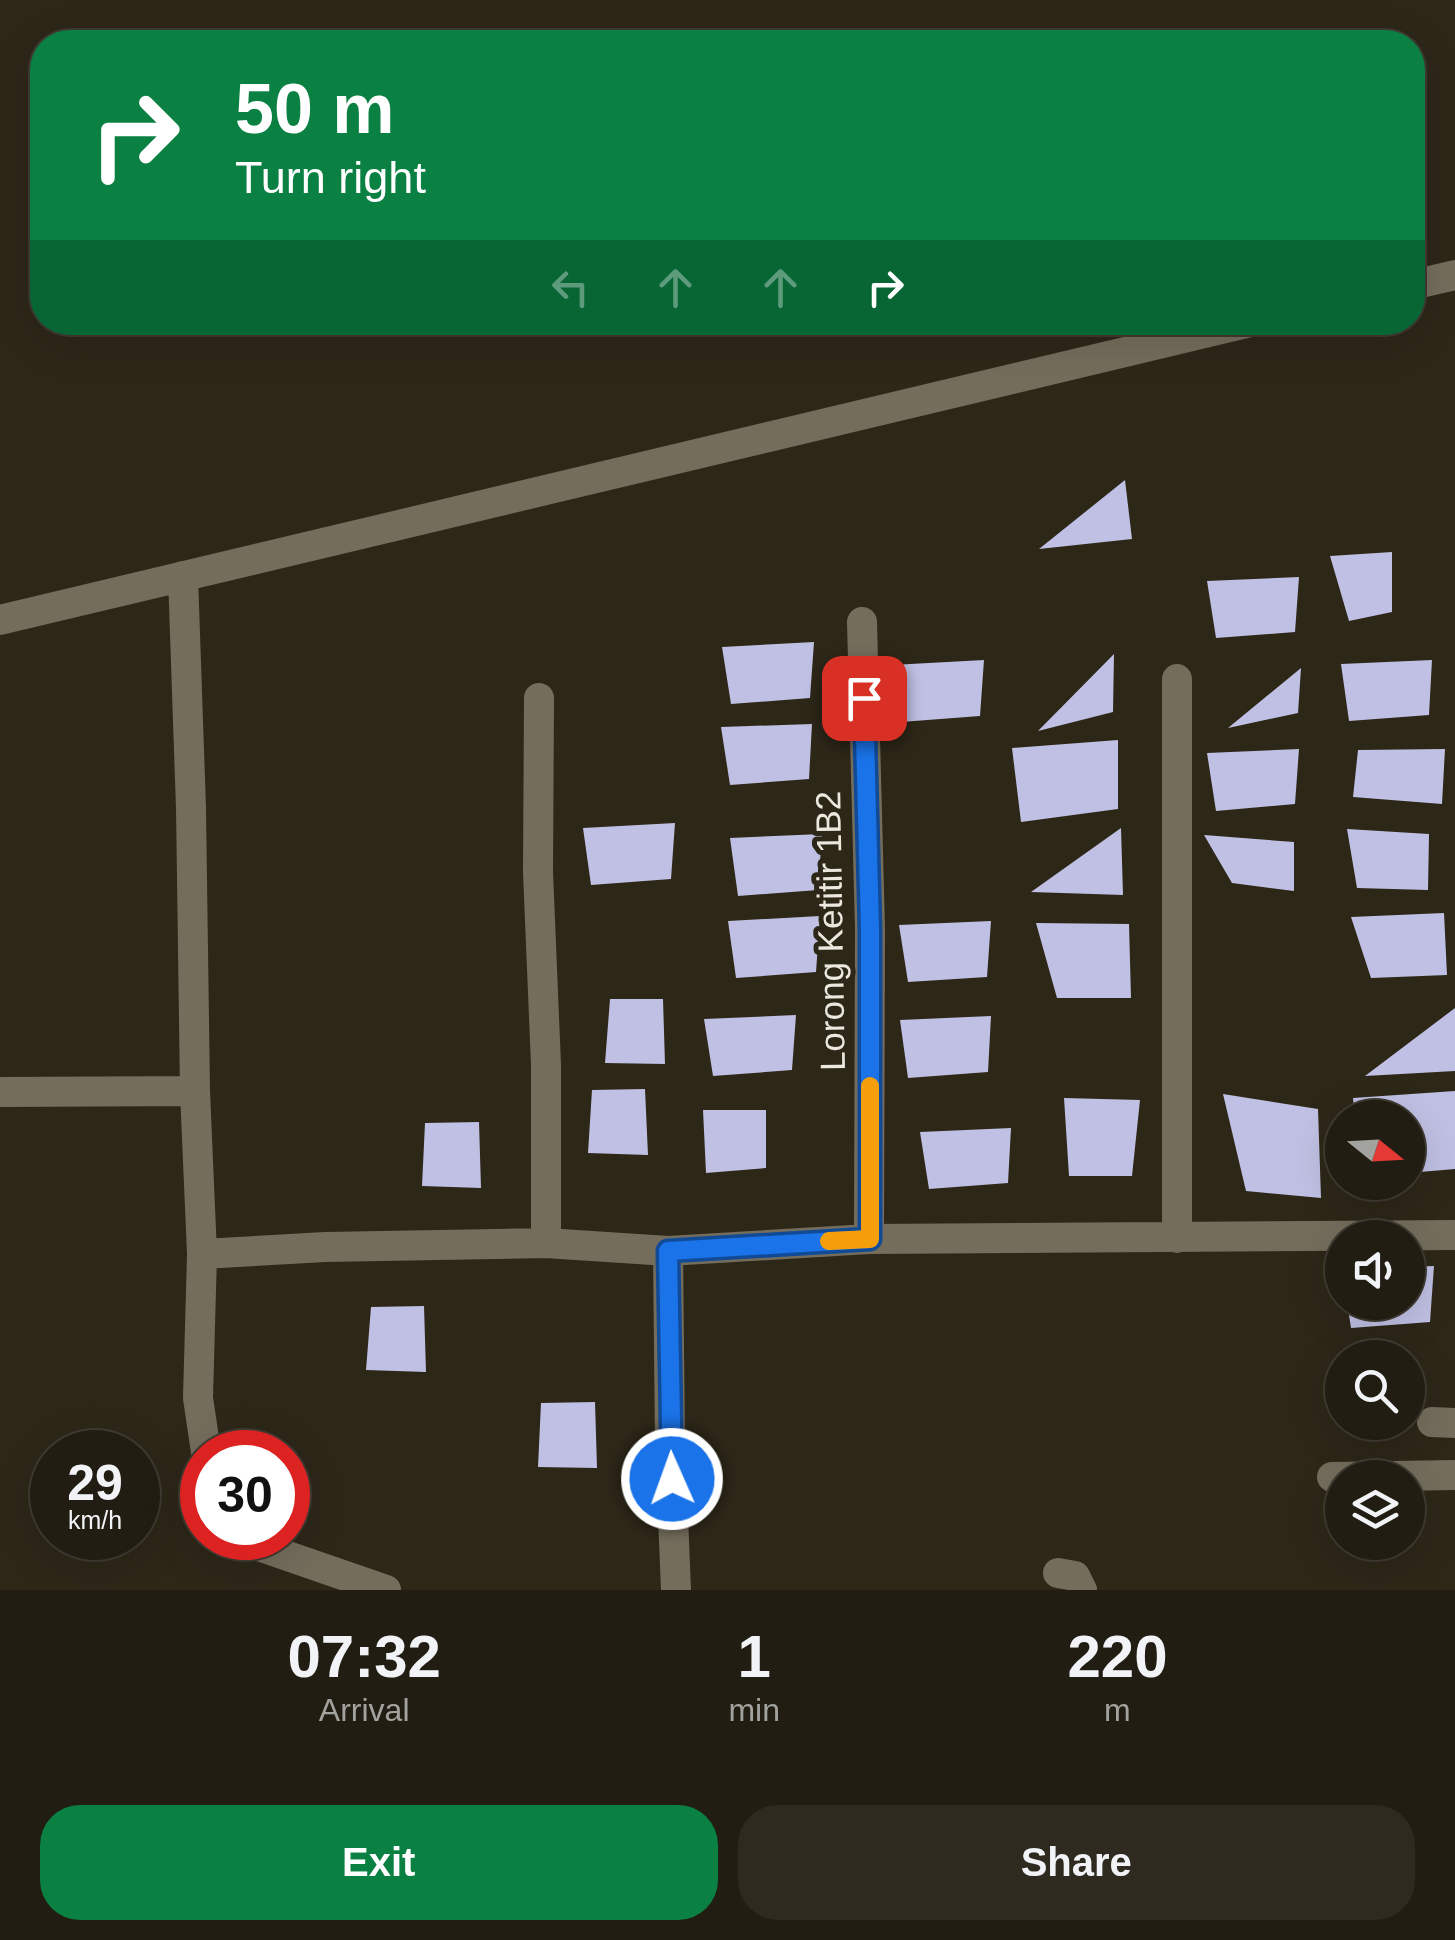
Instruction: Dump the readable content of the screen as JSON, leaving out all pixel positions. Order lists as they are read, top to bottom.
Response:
{
  "streets": {
    "street": ["Lorong Ketitir 1B2"]
  },
  "north": "right",
  "page": {
    "turn": ["50 m", "Turn right"],
    "speed": "29 km/h",
    "limit": "30",
    "eta": [
      "07:32",
      "Arrival",
      "1",
      "min",
      "220",
      "m"
    ],
    "buttons": ["Exit", "Share"]
  }
}
